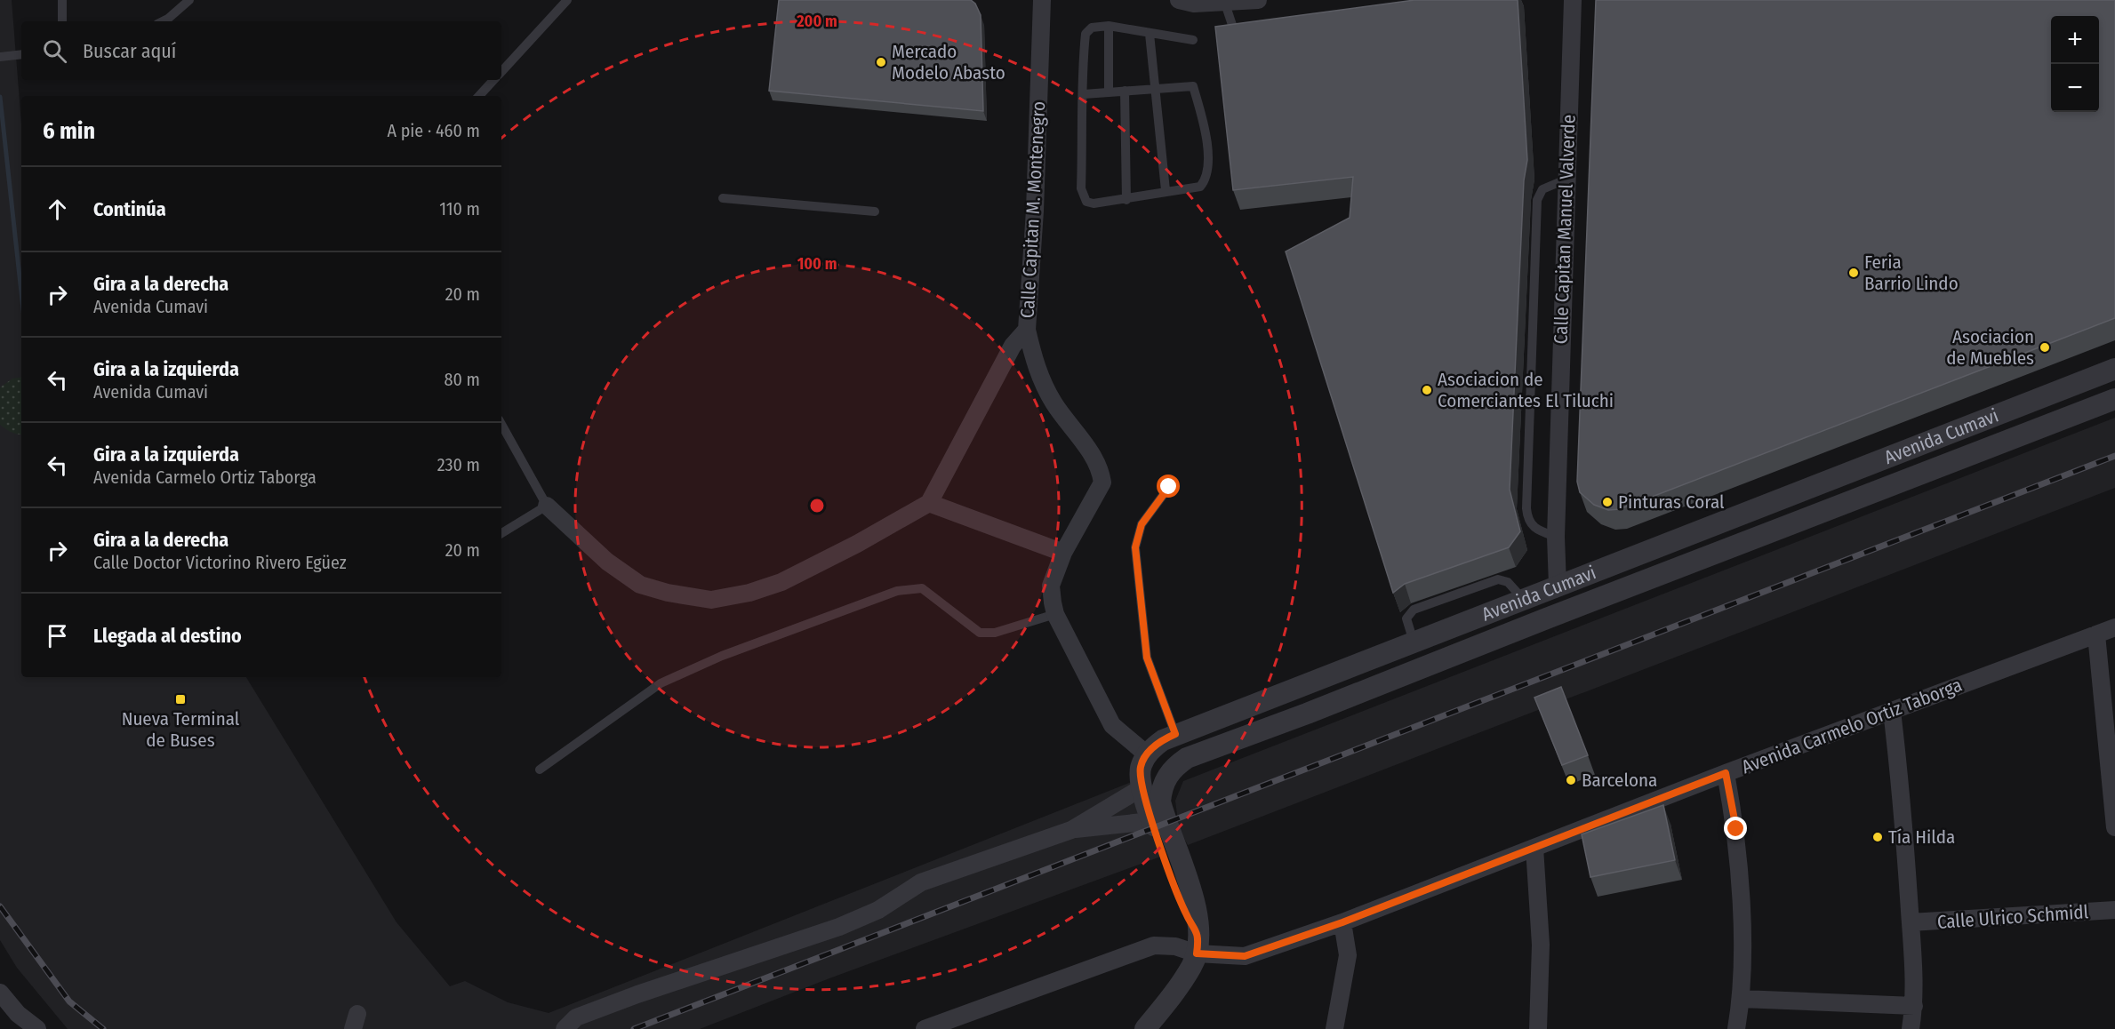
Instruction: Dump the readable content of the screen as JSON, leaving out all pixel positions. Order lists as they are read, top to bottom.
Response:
{
  "streets": {
    "street": [
      "Calle Capitan M. Montenegro",
      "Calle Capitan Manuel Valverde",
      "Avenida Cumavi",
      "Avenida Carmelo Ortiz Taborga",
      "Calle Ulrico Schmidl"
    ]
  },
  "crossings": [
    ["Calle Capitan Manuel Valverde", "Avenida Cumavi"],
    ["Avenida Cumavi", "Avenida Carmelo Ortiz Taborga"]
  ],
  "places": {
    "other": [
      "Mercado Modelo Abasto",
      "Feria Barrio Lindo",
      "Asociacion de Muebles",
      "Asociacion de Comerciantes El Tiluchi",
      "Pinturas Coral",
      "Barcelona",
      "Tía Hilda"
    ],
    "transit": ["Nueva Terminal de Buses"]
  },
  "page": {
    "map_buttons": ["+", "−"],
    "search": "Buscar aquí",
    "heading": ["6 min", "A pie · 460 m"],
    "list": [
      ["Continúa", "110 m"],
      ["Gira a la derecha", "Avenida Cumavi", "20 m"],
      ["Gira a la izquierda", "Avenida Cumavi", "80 m"],
      ["Gira a la izquierda", "Avenida Carmelo Ortiz Taborga", "230 m"],
      ["Gira a la derecha", "Calle Doctor Victorino Rivero Egüez", "20 m"],
      "Llegada al destino"
    ]
  },
  "rings": ["200 m", "100 m"]
}
